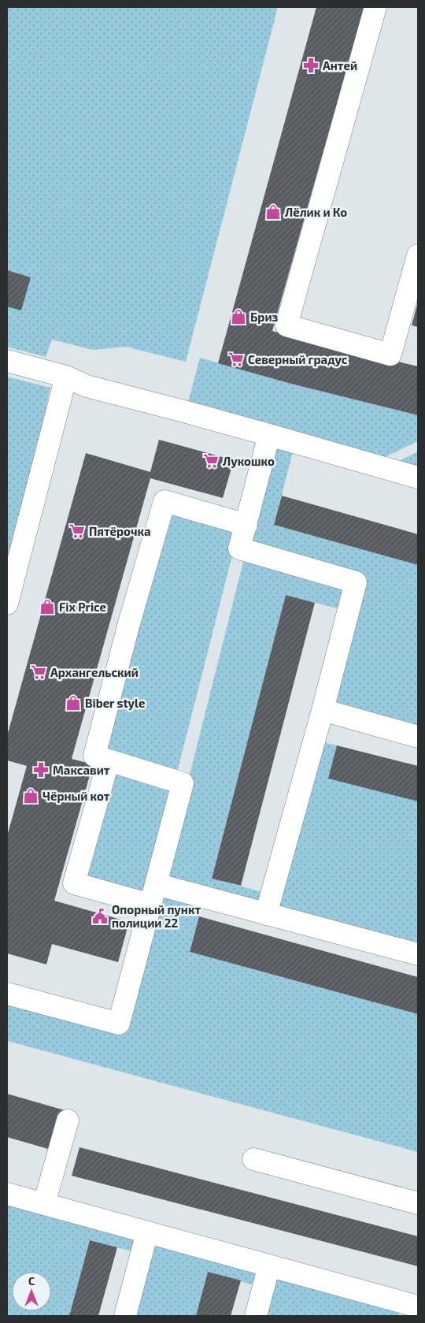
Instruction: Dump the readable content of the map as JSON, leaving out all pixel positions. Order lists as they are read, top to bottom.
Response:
{
  "places": {
    "pharmacy": ["Антей", "Максавит"],
    "shop": [
      "Лёлик и Ко",
      "Бриз",
      "Fix Price",
      "Biber style",
      "Чёрный кот"
    ],
    "supermarket": [
      "Северный градус",
      "Лукошко",
      "Пятёрочка",
      "Архангельский"
    ],
    "public building": ["Опорный пункт полиции 22"]
  },
  "north": "top"
}
